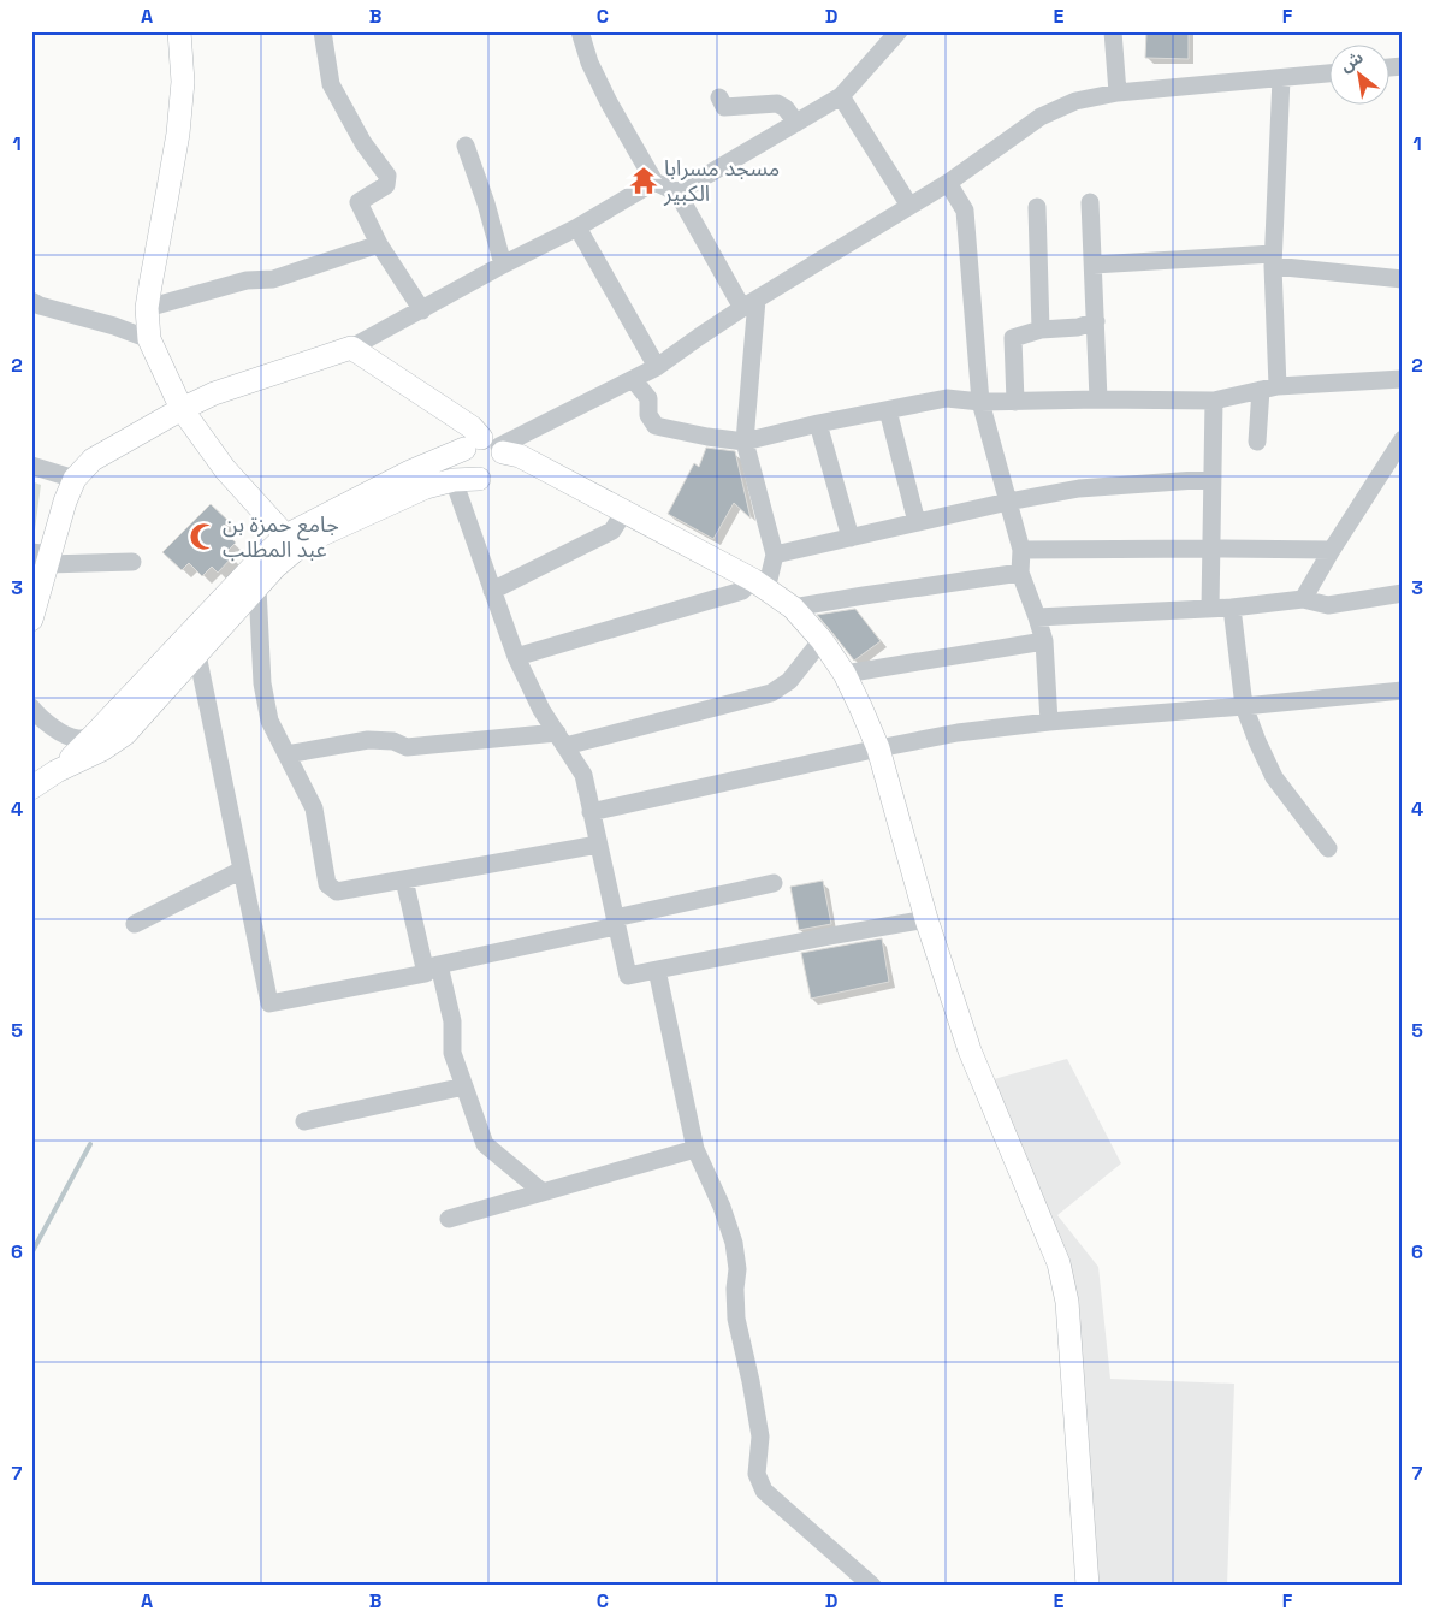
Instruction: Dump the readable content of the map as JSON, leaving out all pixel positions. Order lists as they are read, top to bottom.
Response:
{
  "places": {
    "temple": ["مسجد مسرابا الكبير"],
    "mosque": ["جامع حمزة بن عبد المطلب"]
  },
  "north": "top left",
  "grid": {
    "columns": [
      "A",
      "B",
      "C",
      "D",
      "E",
      "F"
    ],
    "rows": [
      "1",
      "2",
      "3",
      "4",
      "5",
      "6",
      "7"
    ]
  }
}
